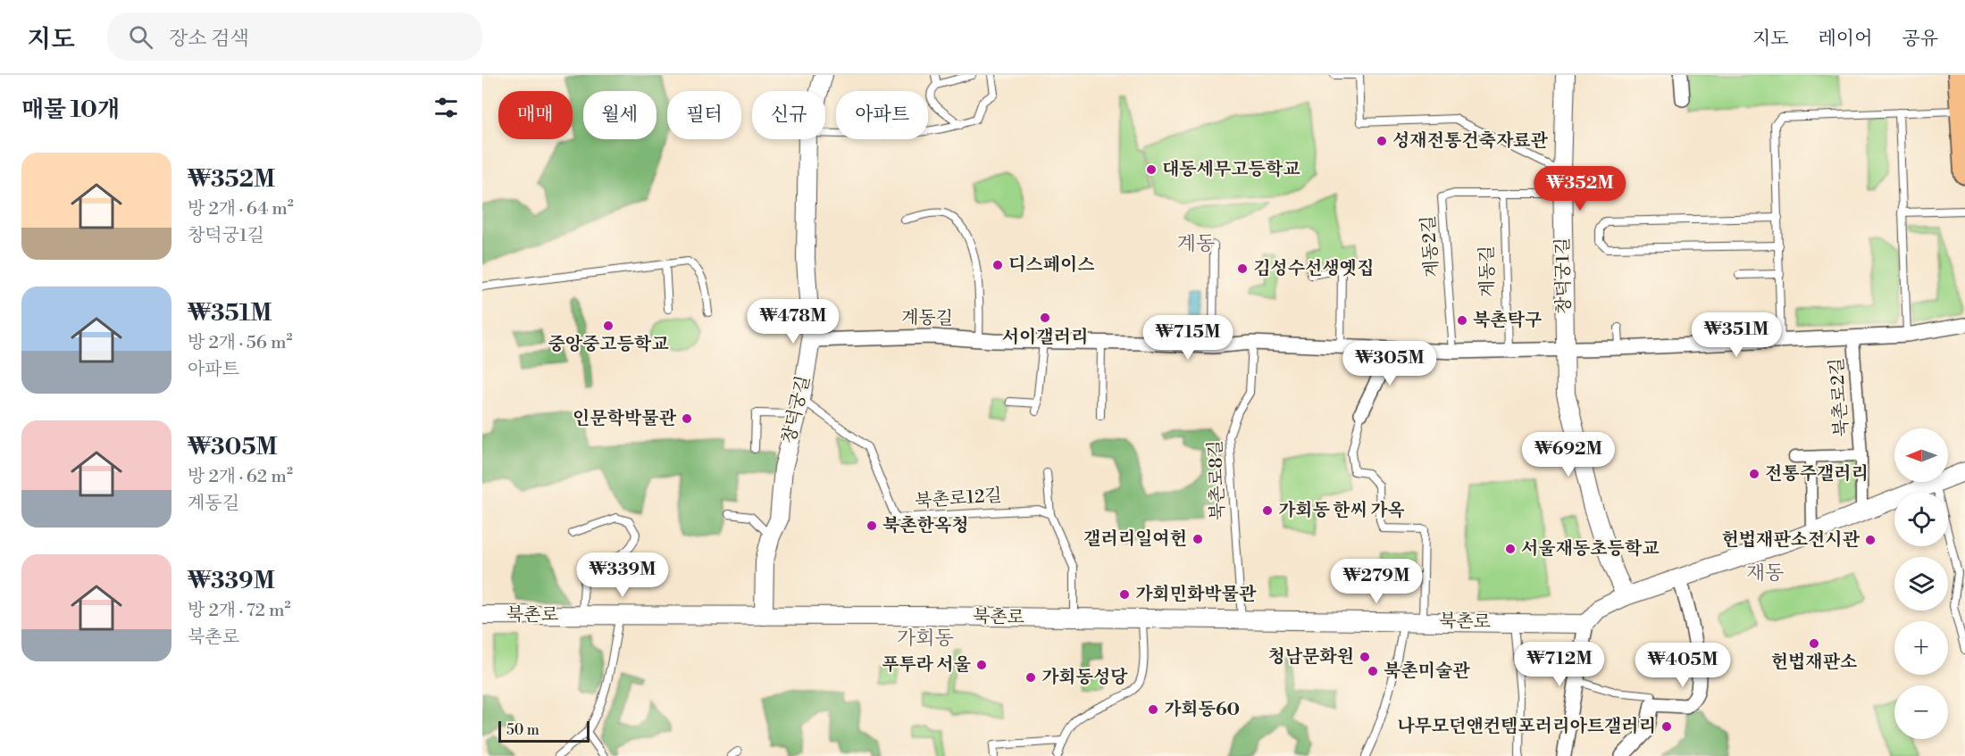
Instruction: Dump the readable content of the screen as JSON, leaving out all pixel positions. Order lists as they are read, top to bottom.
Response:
{
  "streets": {
    "street": [
      "계동길",
      "창덕궁1길",
      "북촌로2길",
      "창덕궁길",
      "북촌로"
    ],
    "lane": ["계동2길", "북촌로8길", "북촌로12길"]
  },
  "crossings": [
    ["계동2길", "계동길"],
    ["계동2길", "창덕궁1길"],
    ["계동길", "창덕궁1길"],
    ["계동길", "북촌로2길"],
    ["계동길", "창덕궁길"],
    ["계동길", "북촌로8길"],
    ["창덕궁길", "북촌로12길"],
    ["창덕궁길", "북촌로"],
    ["북촌로8길", "북촌로"]
  ],
  "districts": ["계동", "재동", "가회동"],
  "places": [
    "성재전통건축자료관",
    "대동세무고등학교",
    "디스페이스",
    "김성수선생옛집",
    "서이갤러리",
    "북촌탁구",
    "중앙중고등학교",
    "인문학박물관",
    "전통주갤러리",
    "가회동 한씨 가옥",
    "북촌한옥청",
    "갤러리일여헌",
    "헌법재판소전시관",
    "서울재동초등학교",
    "가회민화박물관",
    "헌법재판소",
    "청남문화원",
    "푸투라 서울",
    "북촌미술관",
    "가회동성당",
    "가회동60",
    "나무모던앤컨템포러리아트갤러리"
  ],
  "scale_bar": "50 m",
  "north": "left",
  "page": {
    "header": "지도",
    "search": "장소 검색",
    "nav": ["지도", "레이어", "공유"],
    "heading": "매물 10개",
    "chip": [
      "매매",
      "월세",
      "필터",
      "신규",
      "아파트"
    ],
    "list": [
      {
        "name": "₩352M",
        "note": "방 2개 · 64 m² · 창덕궁1길"
      },
      {
        "name": "₩351M",
        "note": "방 2개 · 56 m² · 아파트"
      },
      {
        "name": "₩305M",
        "note": "방 2개 · 62 m² · 계동길"
      },
      {
        "name": "₩339M",
        "note": "방 2개 · 72 m² · 북촌로"
      }
    ],
    "price": [
      "₩352M",
      "₩478M",
      "₩351M",
      "₩715M",
      "₩305M",
      "₩692M",
      "₩339M",
      "₩279M",
      "₩712M",
      "₩405M"
    ],
    "map_buttons": ["+", "−"],
    "scale": "50 m"
  }
}
